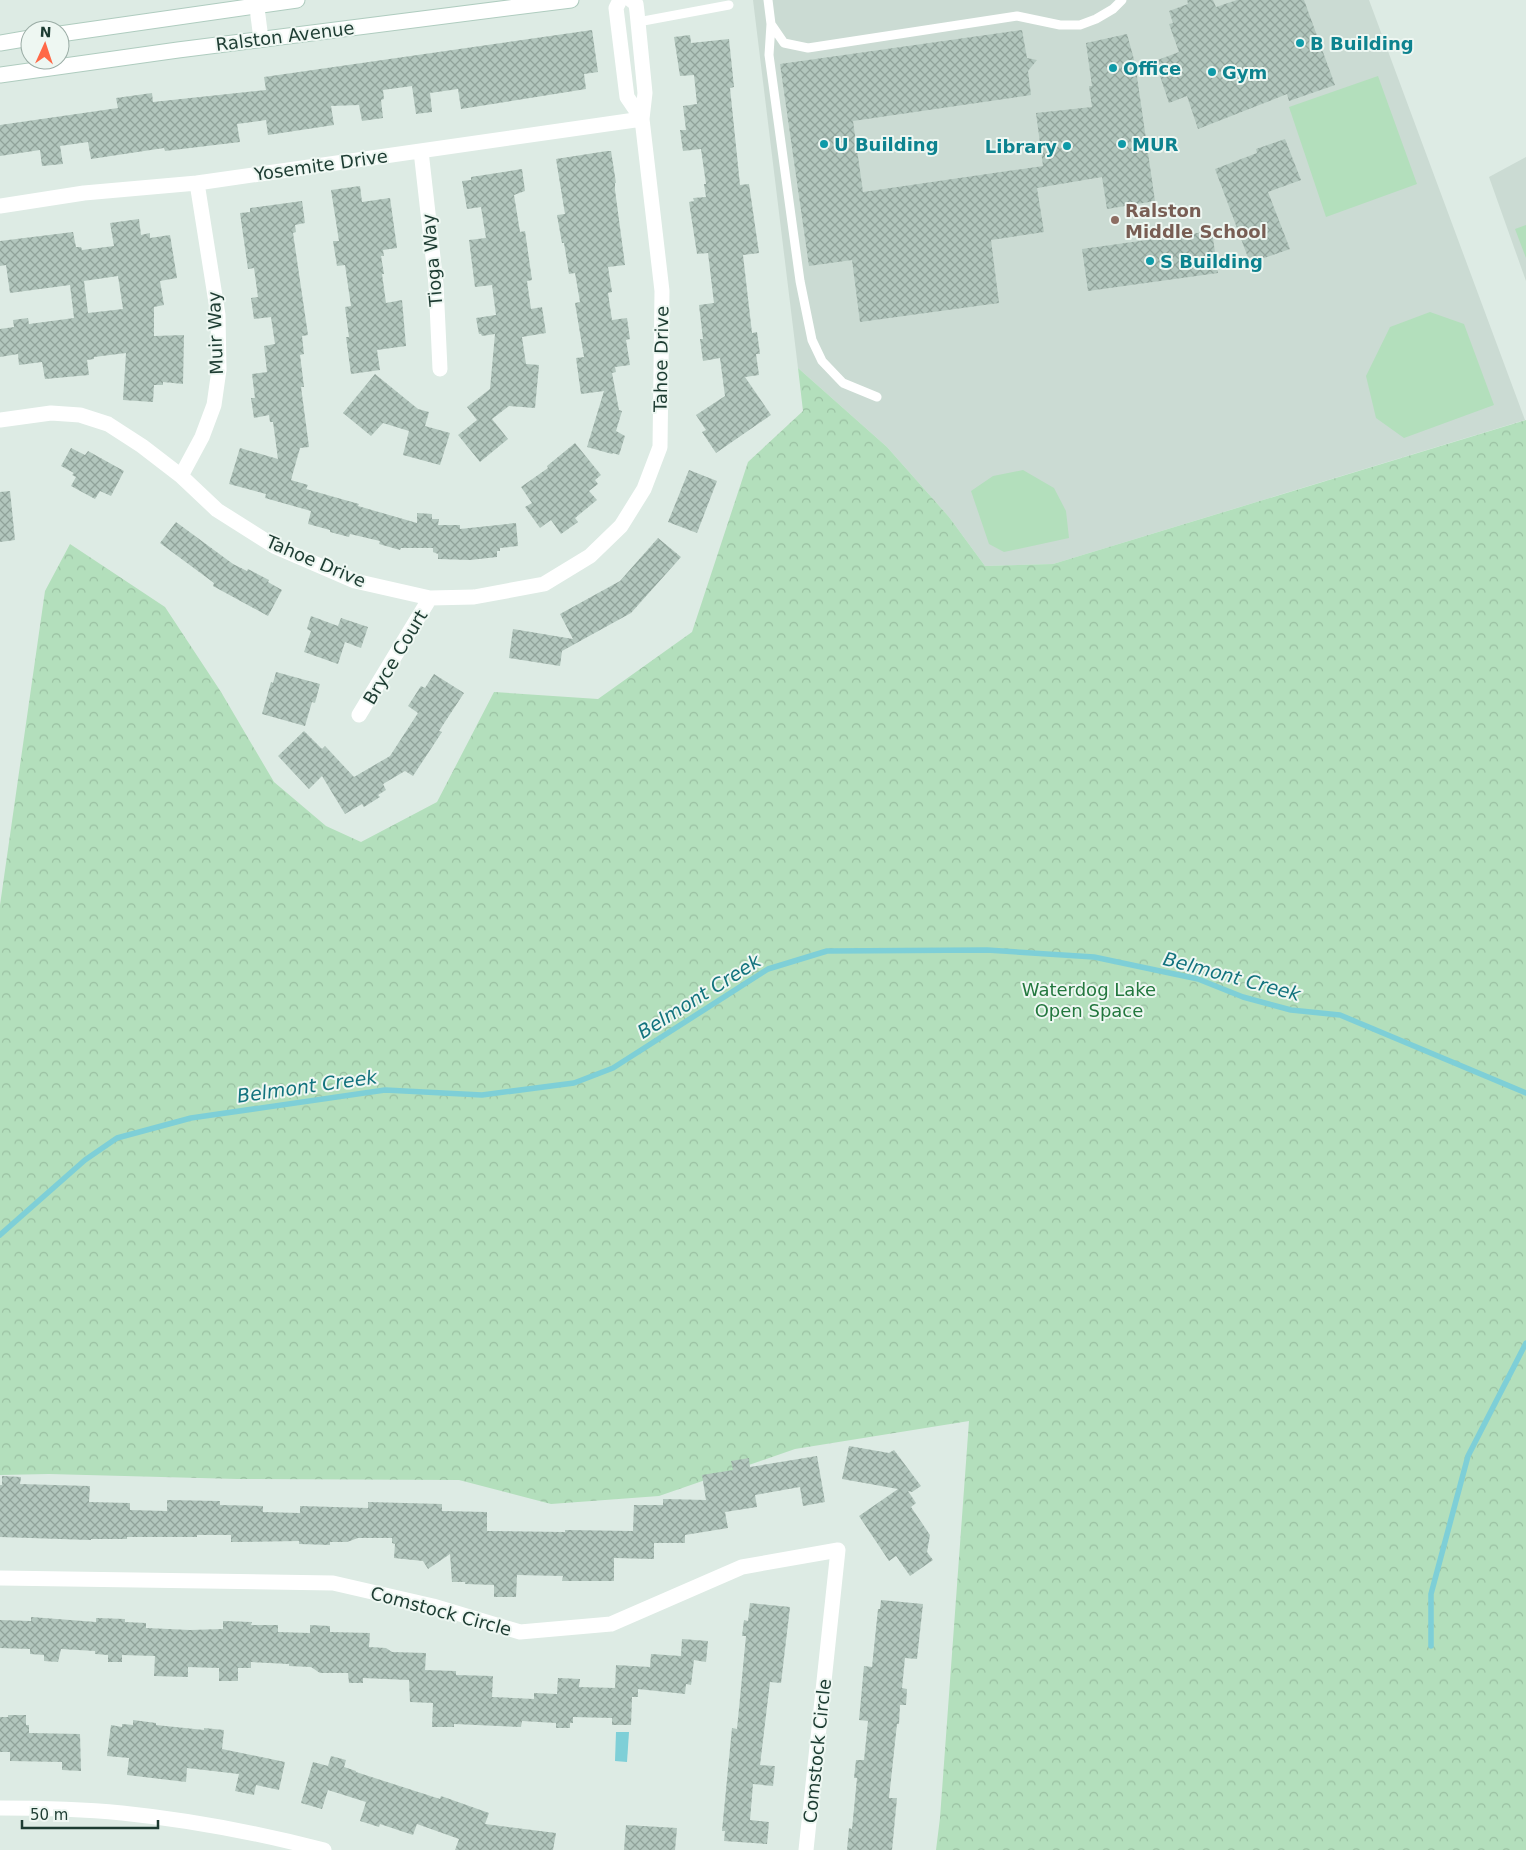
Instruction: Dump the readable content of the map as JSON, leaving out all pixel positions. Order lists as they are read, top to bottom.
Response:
{
  "streets": {
    "street": [
      "Ralston Avenue",
      "Yosemite Drive",
      "Tioga Way",
      "Muir Way",
      "Tahoe Drive",
      "Bryce Court",
      "Comstock Circle"
    ]
  },
  "crossings": [
    ["Yosemite Drive", "Tioga Way"],
    ["Yosemite Drive", "Muir Way"],
    ["Yosemite Drive", "Tahoe Drive"],
    ["Muir Way", "Tahoe Drive"],
    ["Tahoe Drive", "Bryce Court"]
  ],
  "water": ["Belmont Creek"],
  "parks": ["Waterdog Lake Open Space"],
  "places": [
    "B Building",
    "Office",
    "Gym",
    "U Building",
    "MUR",
    "Library",
    "Ralston Middle School",
    "S Building"
  ],
  "scale_bar": "50 m",
  "north": "top"
}
